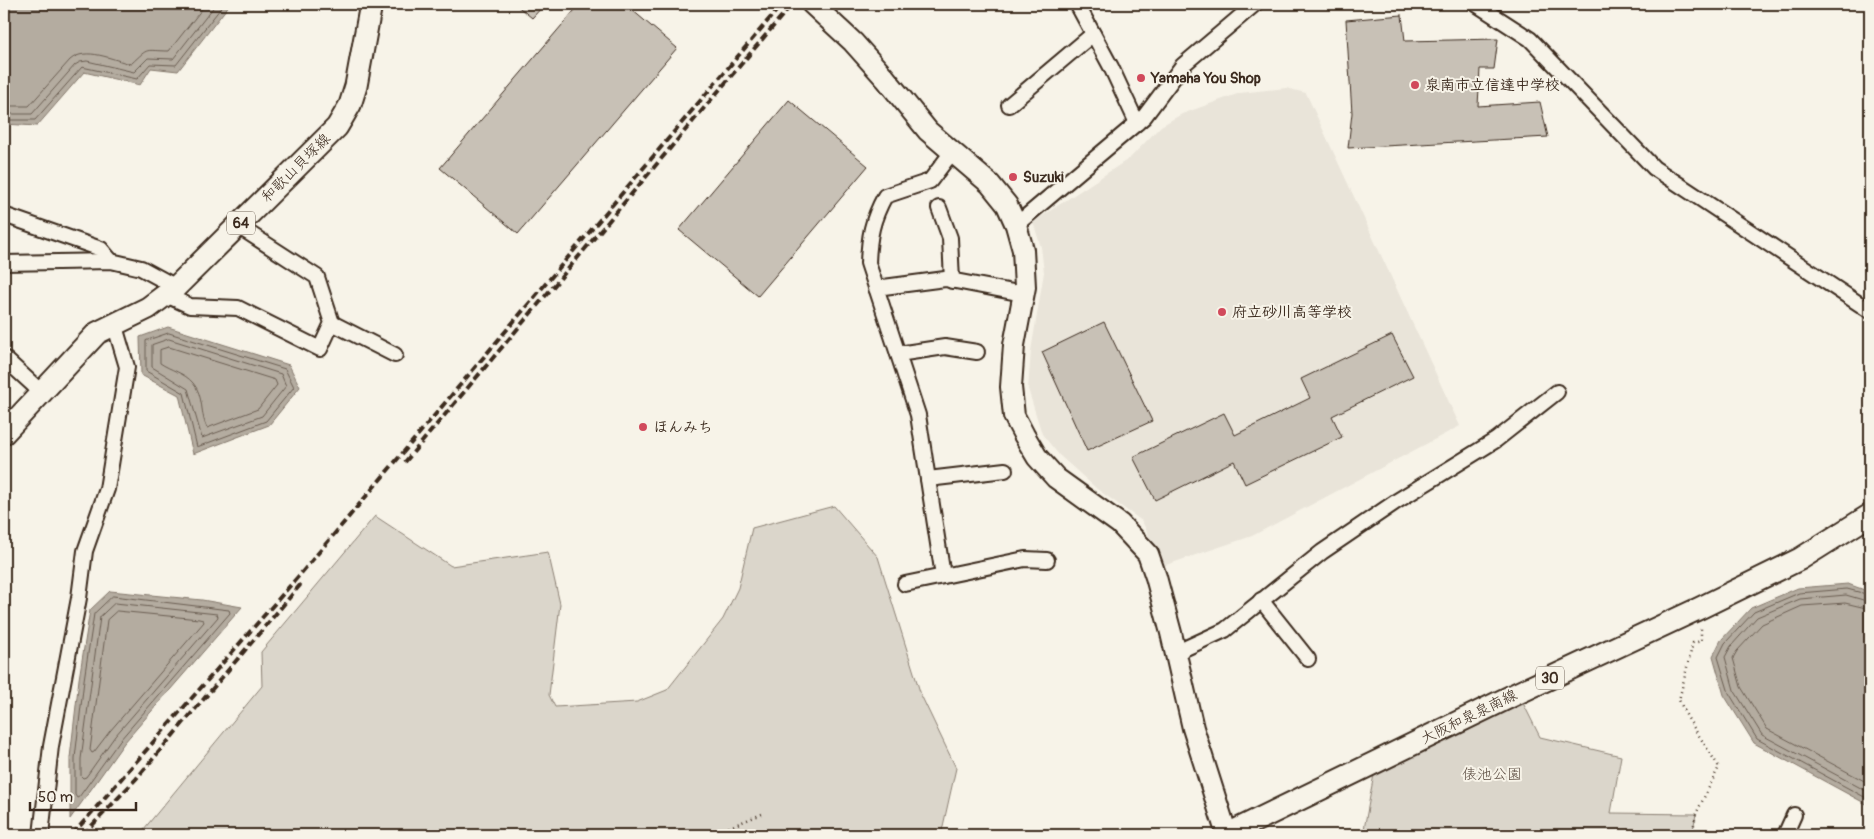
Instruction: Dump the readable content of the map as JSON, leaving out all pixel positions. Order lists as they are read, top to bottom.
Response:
{
  "streets": {
    "main road": [
      "和歌山貝塚線",
      "64",
      "30",
      "大阪和泉泉南線"
    ]
  },
  "parks": ["俵池公園"],
  "places": [
    "Yamaha You Shop",
    "泉南市立信達中学校",
    "Suzuki",
    "府立砂川高等学校",
    "ほんみち"
  ],
  "scale_bar": "50 m"
}
